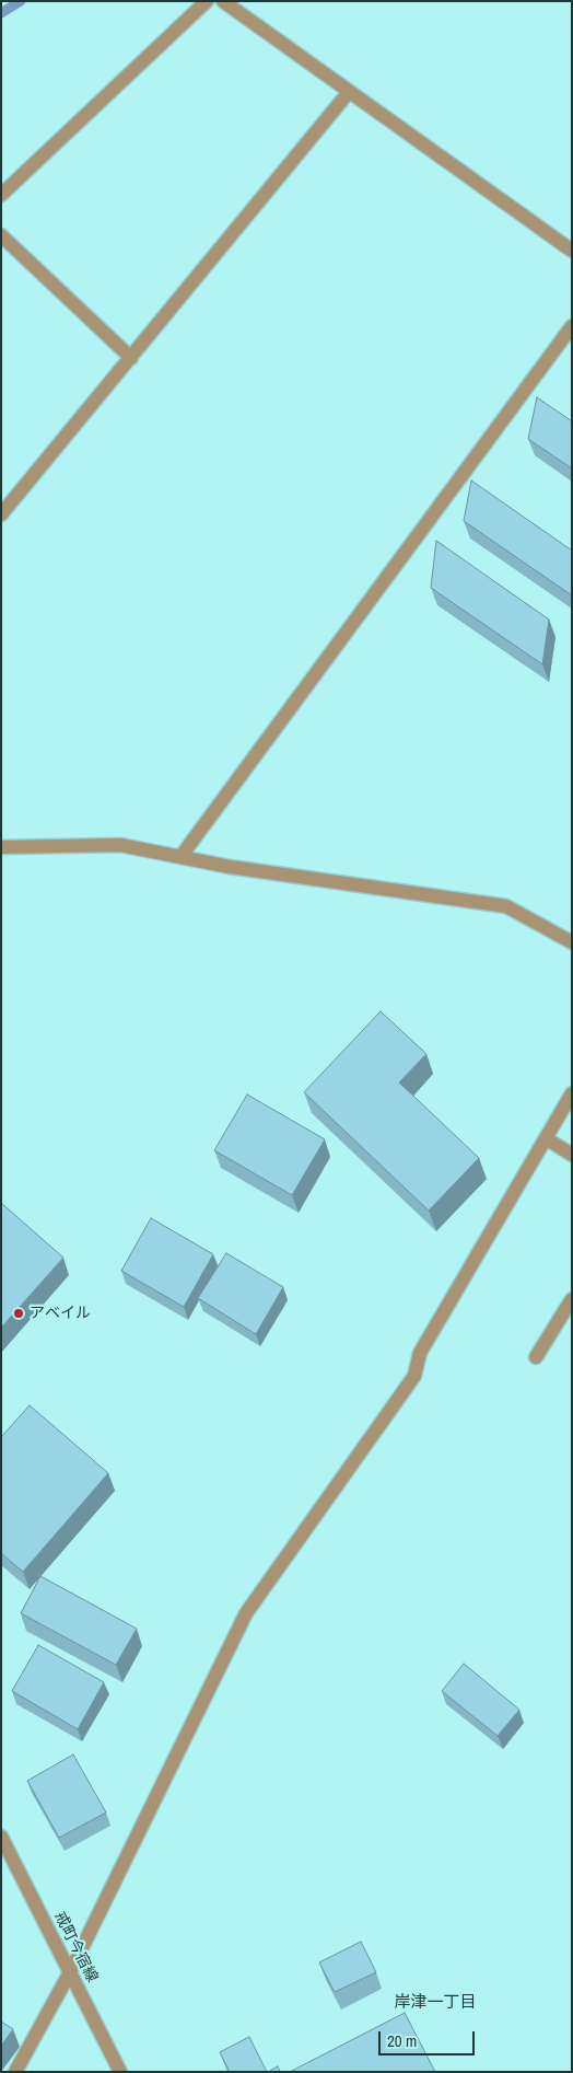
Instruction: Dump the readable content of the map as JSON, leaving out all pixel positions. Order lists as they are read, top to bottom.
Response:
{
  "streets": {
    "street": ["戒町今宿線"]
  },
  "districts": ["岸津一丁目"],
  "places": ["アベイル"],
  "scale_bar": "20 m"
}
